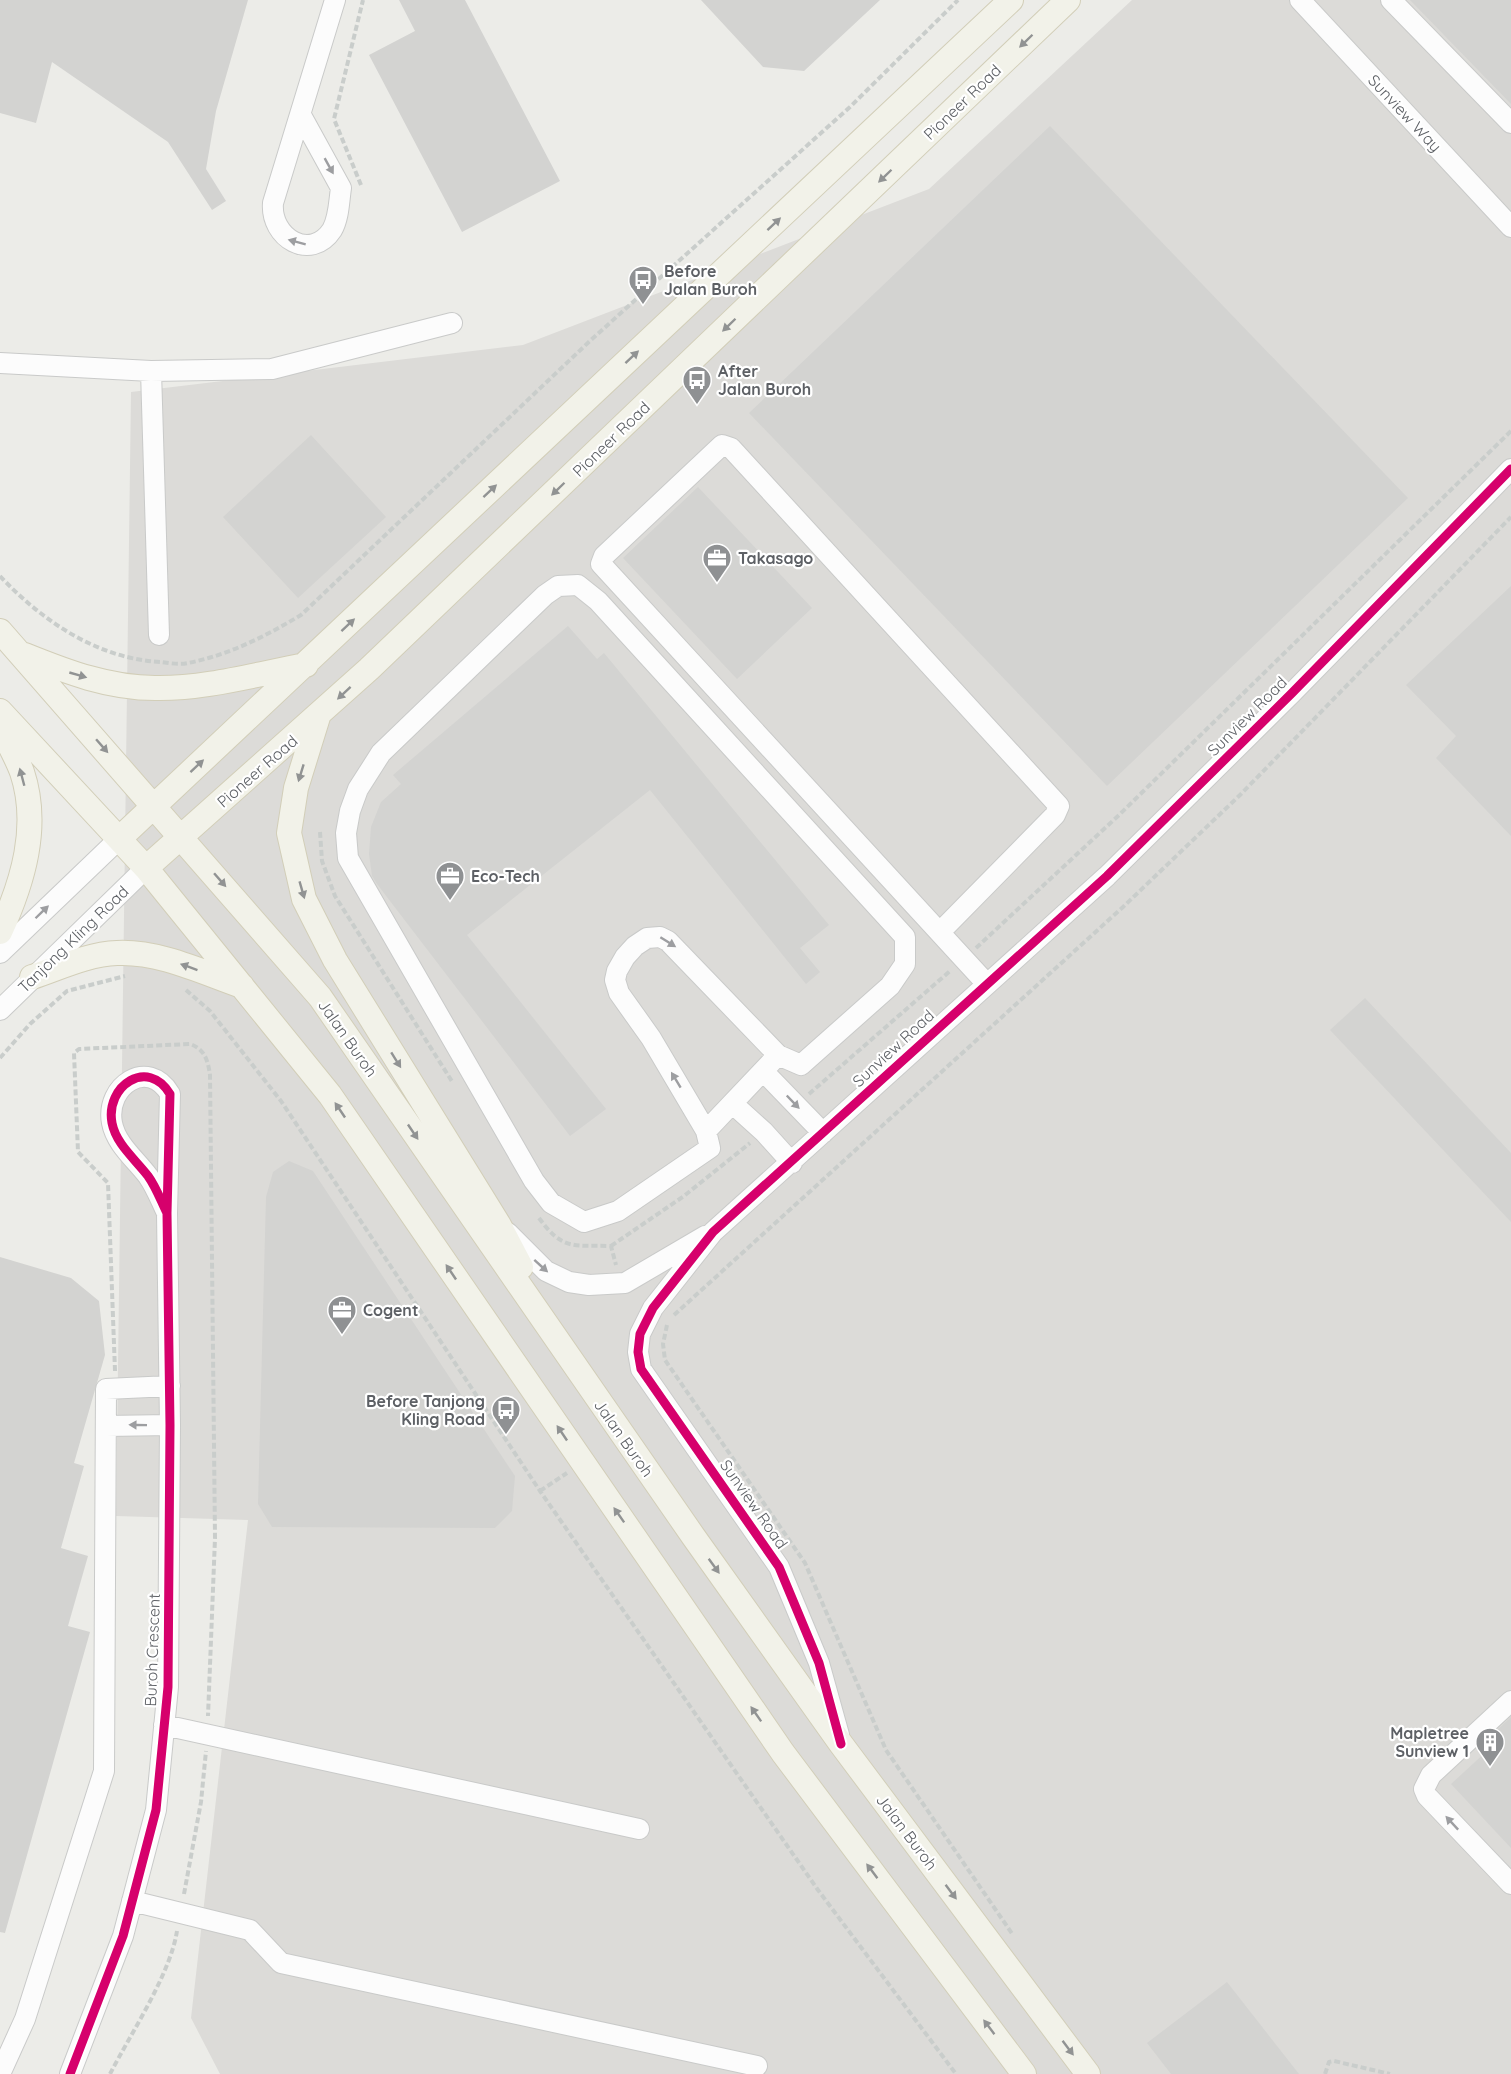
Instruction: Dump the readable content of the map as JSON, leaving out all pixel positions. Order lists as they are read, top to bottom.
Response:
{
  "streets": {
    "main road": ["Pioneer Road", "Jalan Buroh"],
    "street": [
      "Sunview Way",
      "Sunview Road",
      "Tanjong Kling Road",
      "Buroh Crescent"
    ]
  },
  "crossings": [
    ["Pioneer Road", "Tanjong Kling Road"],
    ["Pioneer Road", "Jalan Buroh"],
    ["Sunview Road", "Jalan Buroh"]
  ],
  "places": {
    "bus stop": ["Before Jalan Buroh", "After Jalan Buroh", "Before Tanjong Kling Road"],
    "office": ["Takasago", "Eco-Tech", "Cogent"],
    "building": ["Mapletree Sunview 1"]
  }
}
